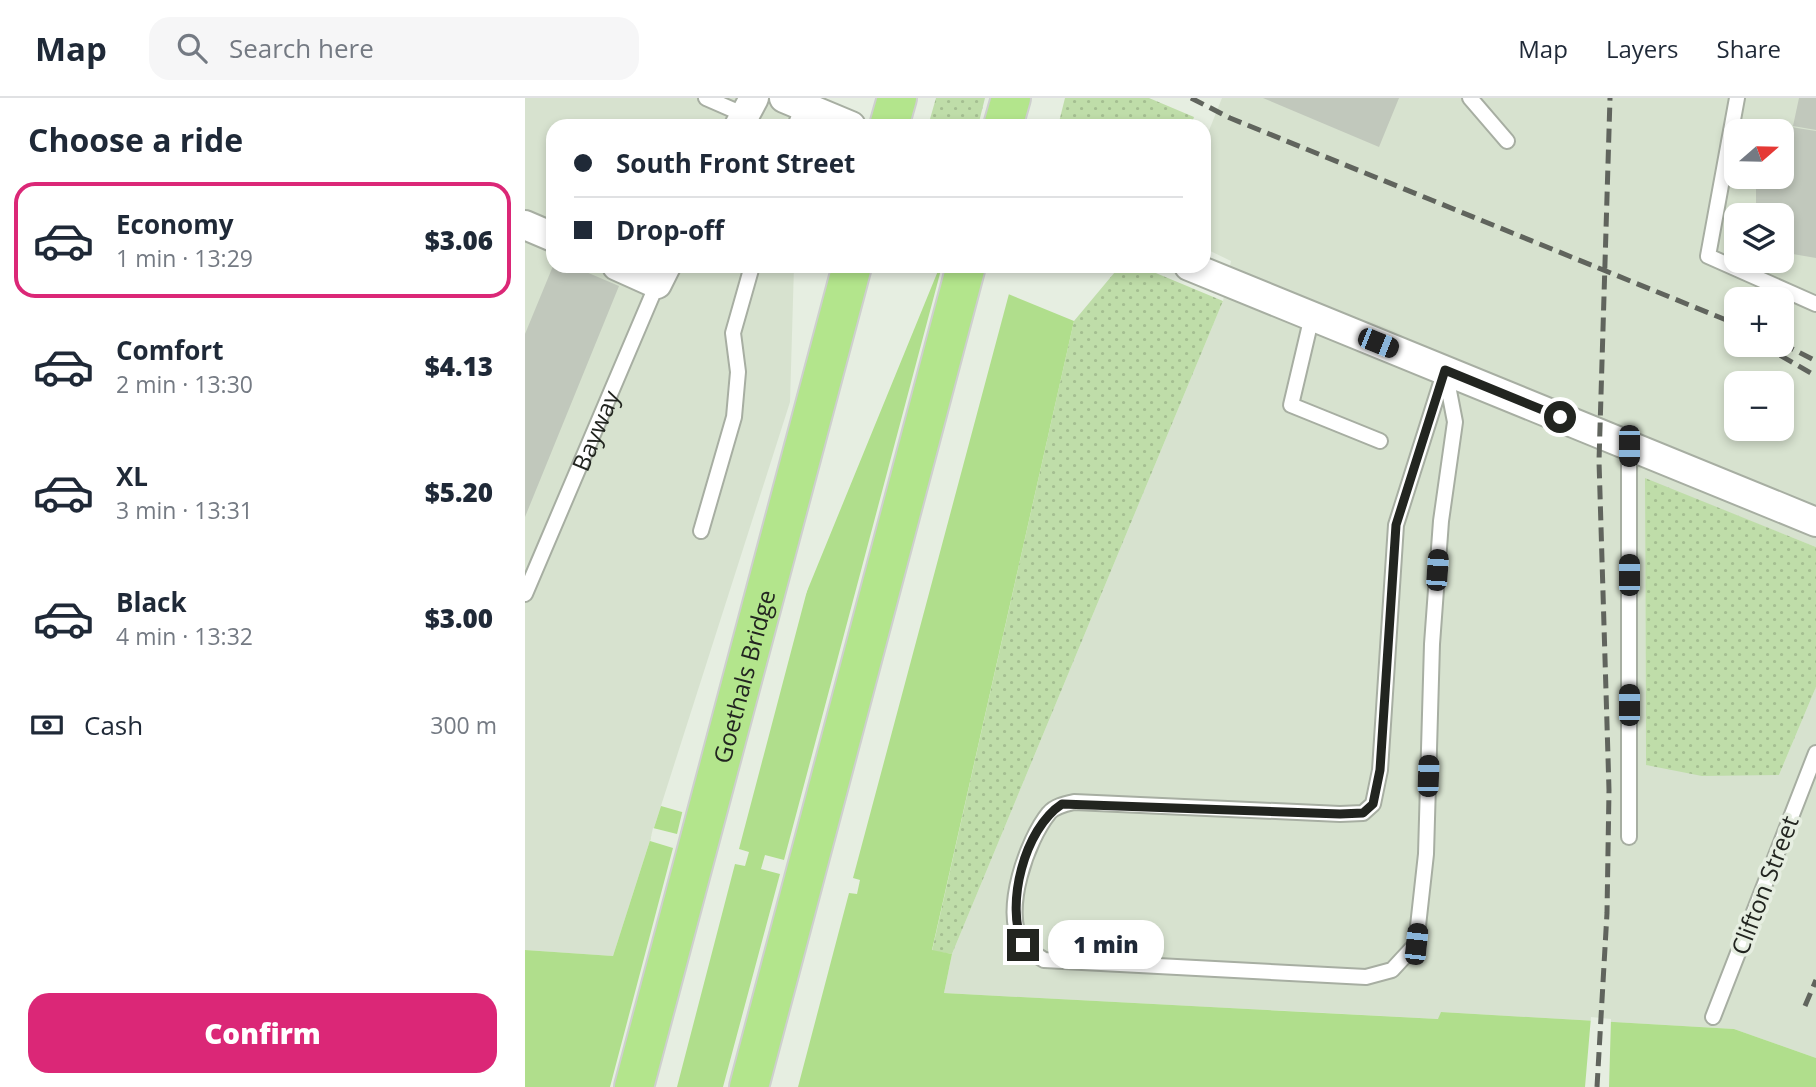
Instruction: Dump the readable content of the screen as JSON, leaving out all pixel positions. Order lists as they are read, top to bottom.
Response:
{
  "streets": {
    "highway": ["Goethals Bridge"],
    "lane": ["Bayway", "Clifton Street"]
  },
  "north": "right",
  "page": {
    "header": "Map",
    "search": "Search here",
    "nav": ["Map", "Layers", "Share"],
    "heading": "Choose a ride",
    "map_buttons": ["+", "−"],
    "banner": ["South Front Street", "Drop-off"],
    "list": [
      {
        "name": "Economy",
        "note": "1 min · 13:29",
        "value": "$3.06"
      },
      {
        "name": "Comfort",
        "note": "2 min · 13:30",
        "value": "$4.13"
      },
      {
        "name": "XL",
        "note": "3 min · 13:31",
        "value": "$5.20"
      },
      {
        "name": "Black",
        "note": "4 min · 13:32",
        "value": "$3.00"
      }
    ],
    "pay": ["Cash", "300 m"],
    "bubble": "1 min",
    "buttons": "Confirm"
  }
}
